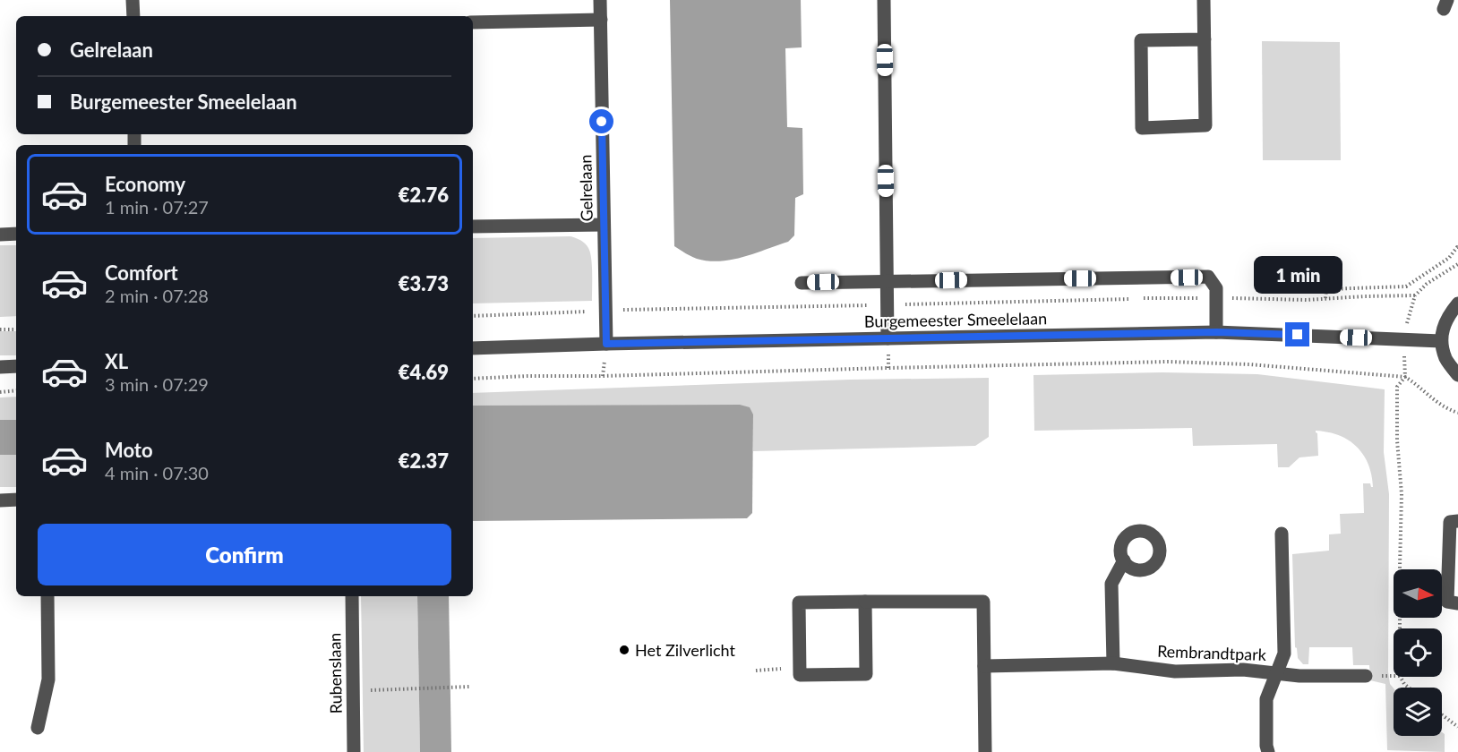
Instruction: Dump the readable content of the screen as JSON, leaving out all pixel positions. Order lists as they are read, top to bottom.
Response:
{
  "streets": {
    "street": [
      "Gelrelaan",
      "Burgemeester Smeelelaan",
      "Rembrandtpark",
      "Rubenslaan"
    ]
  },
  "crossings": [
    ["Gelrelaan", "Burgemeester Smeelelaan"]
  ],
  "places": ["Het Zilverlicht"],
  "north": "right",
  "page": {
    "banner": ["Gelrelaan", "Burgemeester Smeelelaan"],
    "list": [
      {
        "name": "Economy",
        "note": "1 min · 07:27",
        "value": "€2.76"
      },
      {
        "name": "Comfort",
        "note": "2 min · 07:28",
        "value": "€3.73"
      },
      {
        "name": "XL",
        "note": "3 min · 07:29",
        "value": "€4.69"
      },
      {
        "name": "Moto",
        "note": "4 min · 07:30",
        "value": "€2.37"
      }
    ],
    "bubble": "1 min",
    "buttons": "Confirm"
  }
}
